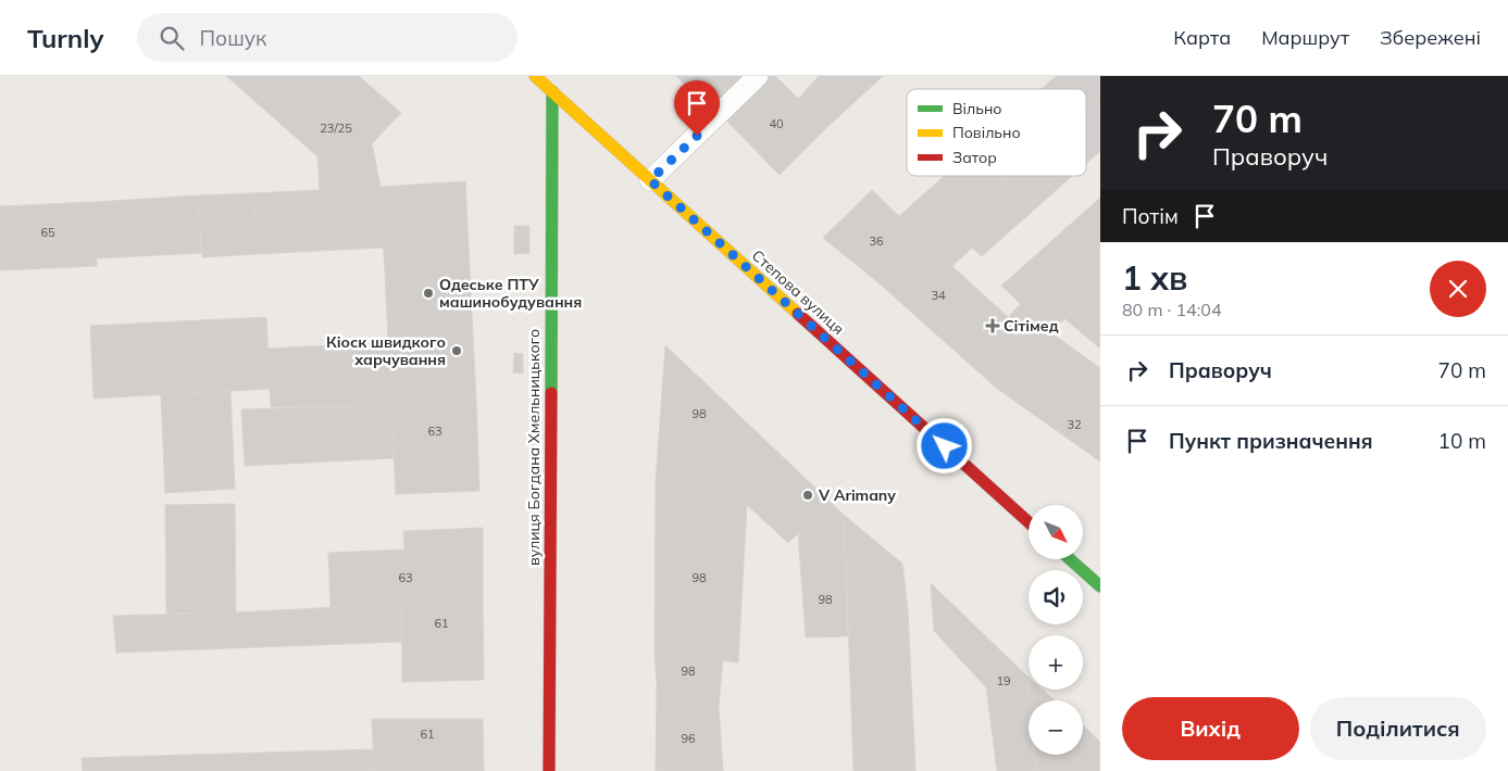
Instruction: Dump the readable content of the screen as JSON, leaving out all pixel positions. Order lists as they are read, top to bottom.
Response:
{
  "streets": {
    "main road": ["Степова вулиця", "вулиця Богдана Хмельницького"]
  },
  "crossings": [
    ["Степова вулиця", "вулиця Богдана Хмельницького"]
  ],
  "places": {
    "other": ["Одеське ПТУ машинобудування", "Кіоск швидкого харчування", "V Arimany"],
    "health": ["Сітімед"]
  },
  "house_numbers": [
    "40",
    "23/25",
    "65",
    "36",
    "34",
    "98",
    "32",
    "63",
    "63",
    "98",
    "98",
    "61",
    "98",
    "19",
    "61",
    "96"
  ],
  "legend": ["Вільно", "Повільно", "Затор"],
  "north": "bottom right",
  "page": {
    "header": "Turnly",
    "search": "Пошук",
    "nav": ["Карта", "Маршрут", "Збережені"],
    "turn": ["70 m", "Праворуч"],
    "then": "Потім",
    "heading": ["1 хв", "80 m · 14:04"],
    "list": [
      {
        "name": "Праворуч",
        "value": "70 m"
      },
      {
        "name": "Пункт призначення",
        "value": "10 m"
      }
    ],
    "map_buttons": ["+", "−"],
    "buttons": ["Вихід", "Поділитися"]
  }
}
